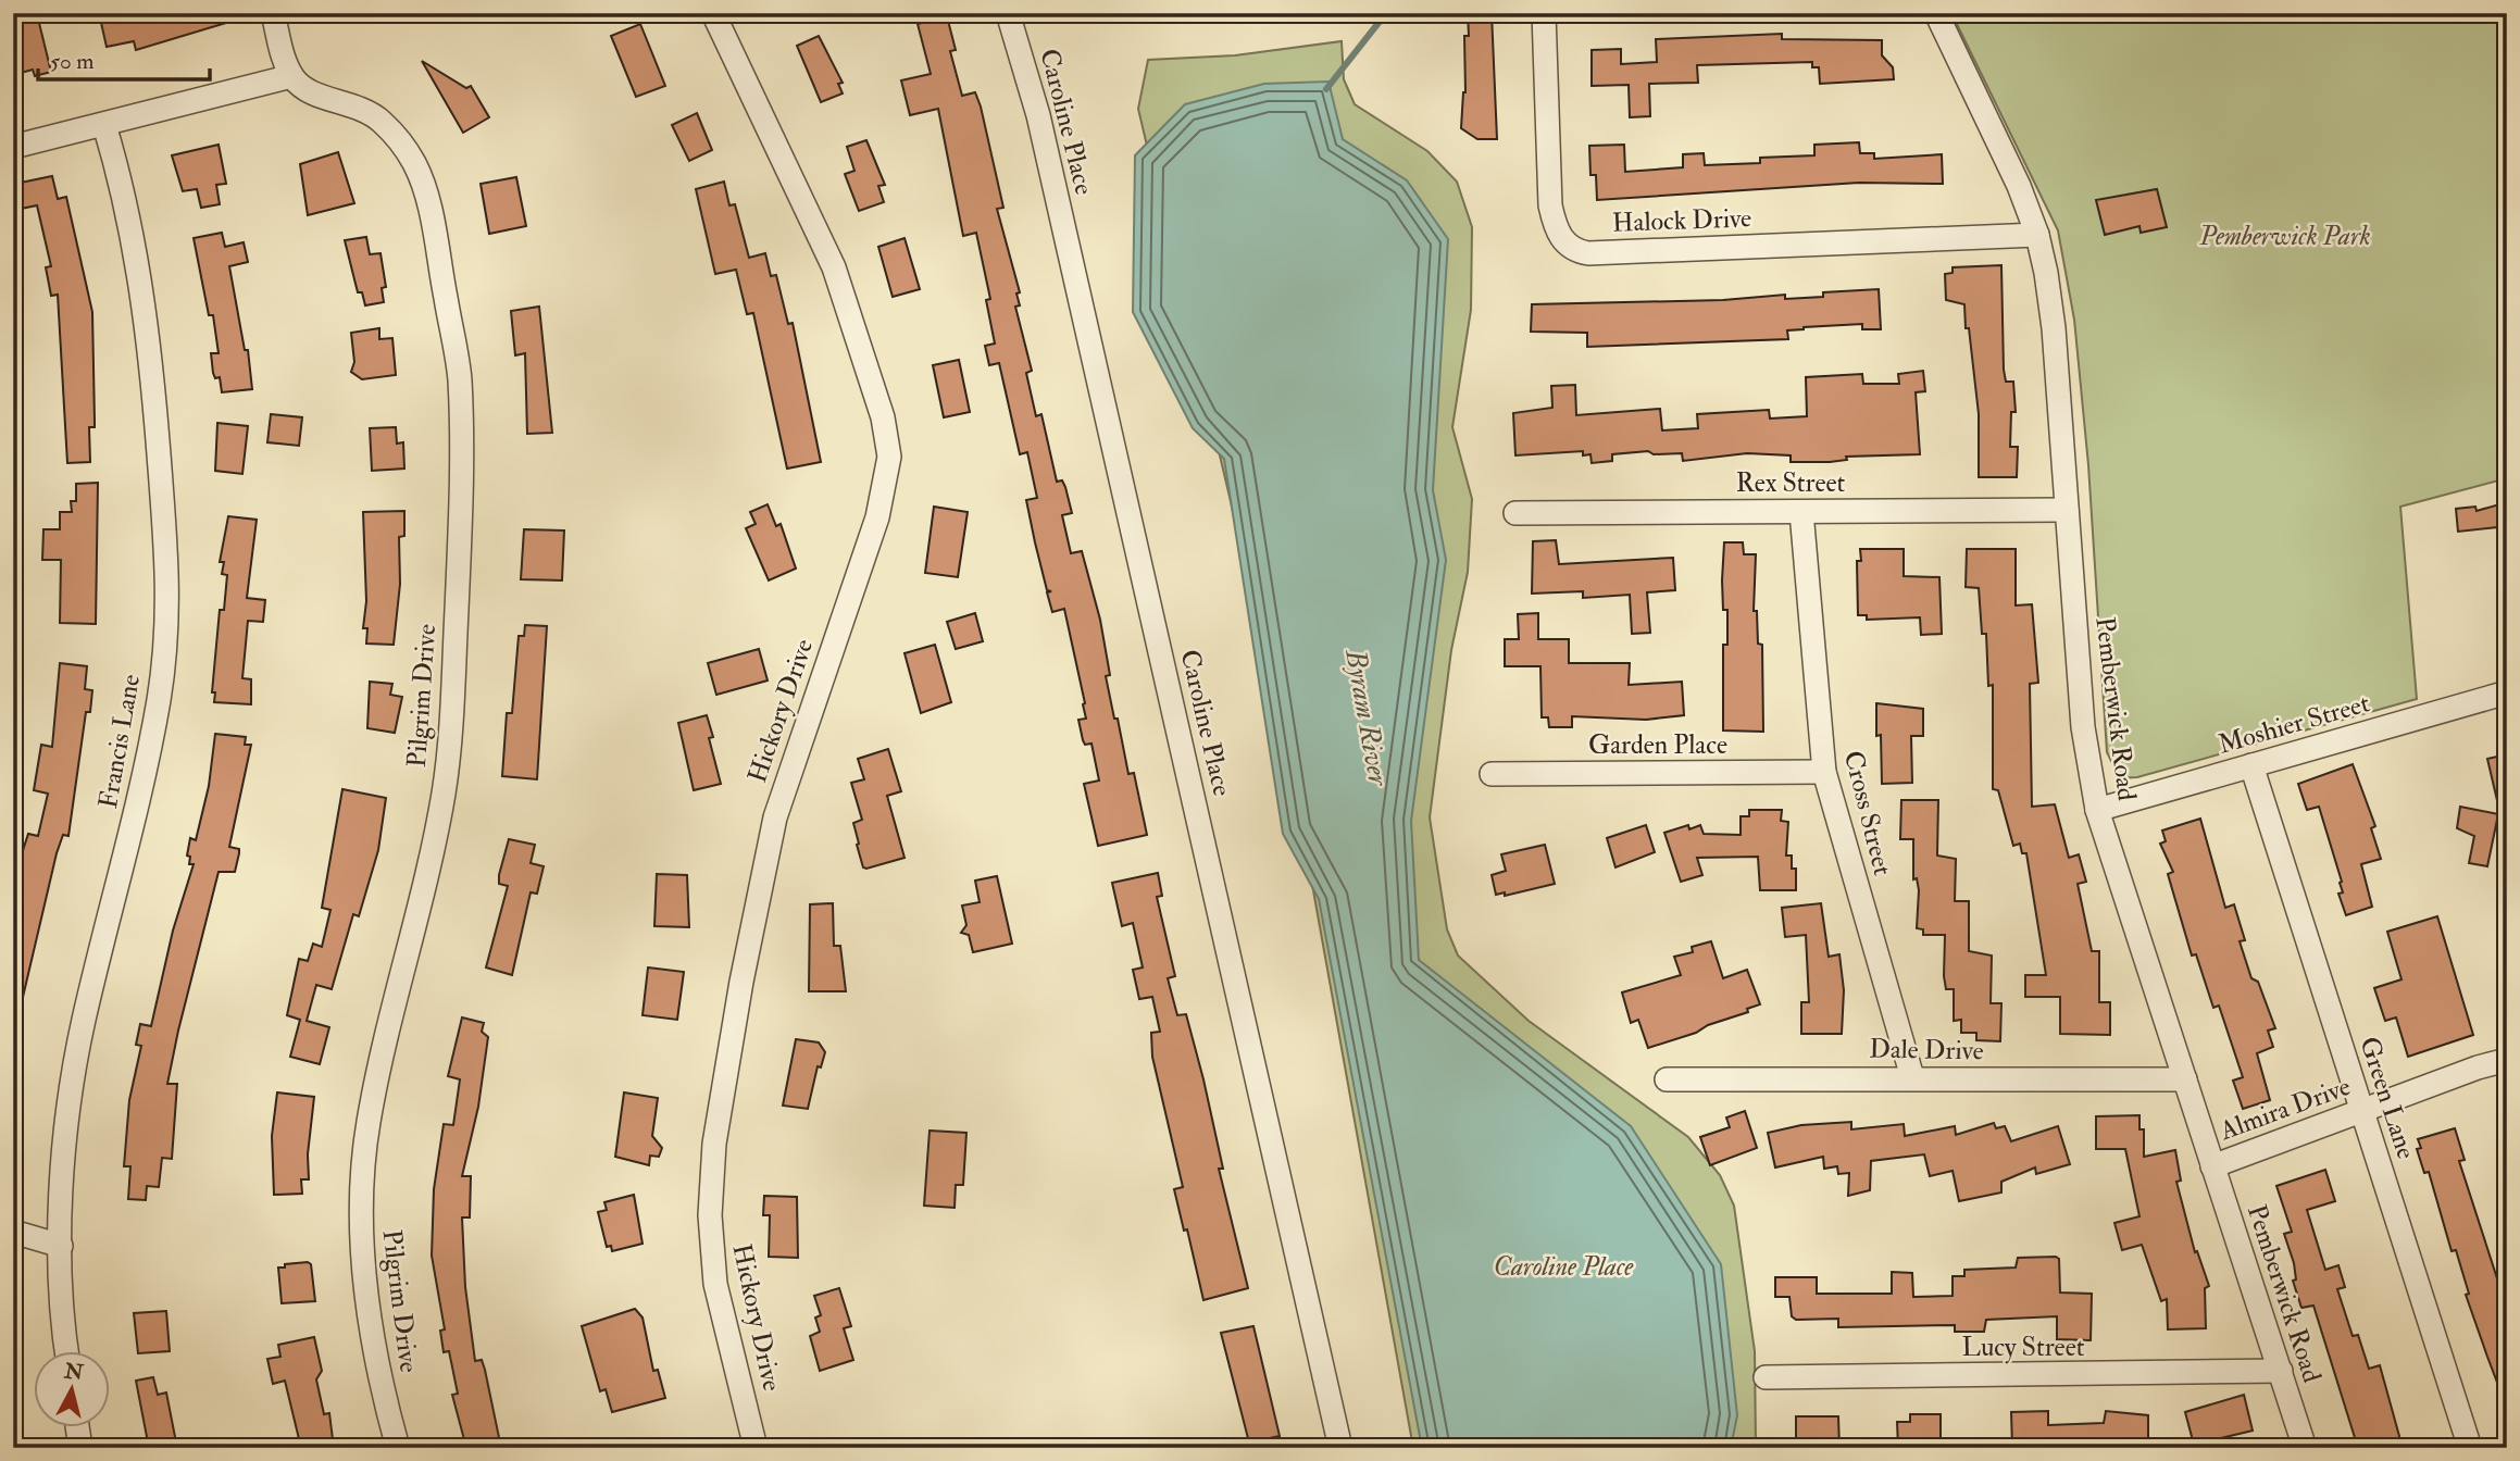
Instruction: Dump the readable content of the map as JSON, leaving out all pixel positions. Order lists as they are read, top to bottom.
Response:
{
  "streets": {
    "street": [
      "Caroline Place",
      "Halock Drive",
      "Rex Street",
      "Pilgrim Drive",
      "Pemberwick Road",
      "Hickory Drive",
      "Moshier Street",
      "Francis Lane",
      "Garden Place",
      "Cross Street",
      "Dale Drive",
      "Green Lane",
      "Almira Drive",
      "Lucy Street"
    ]
  },
  "crossings": [
    ["Halock Drive", "Pemberwick Road"],
    ["Rex Street", "Pemberwick Road"],
    ["Rex Street", "Cross Street"],
    ["Pemberwick Road", "Moshier Street"],
    ["Pemberwick Road", "Dale Drive"],
    ["Pemberwick Road", "Almira Drive"],
    ["Pemberwick Road", "Lucy Street"],
    ["Moshier Street", "Green Lane"],
    ["Garden Place", "Cross Street"],
    ["Cross Street", "Dale Drive"],
    ["Green Lane", "Almira Drive"]
  ],
  "water": ["Byram River"],
  "parks": ["Pemberwick Park", "Caroline Place"],
  "scale_bar": "50 m",
  "north": "top"
}
